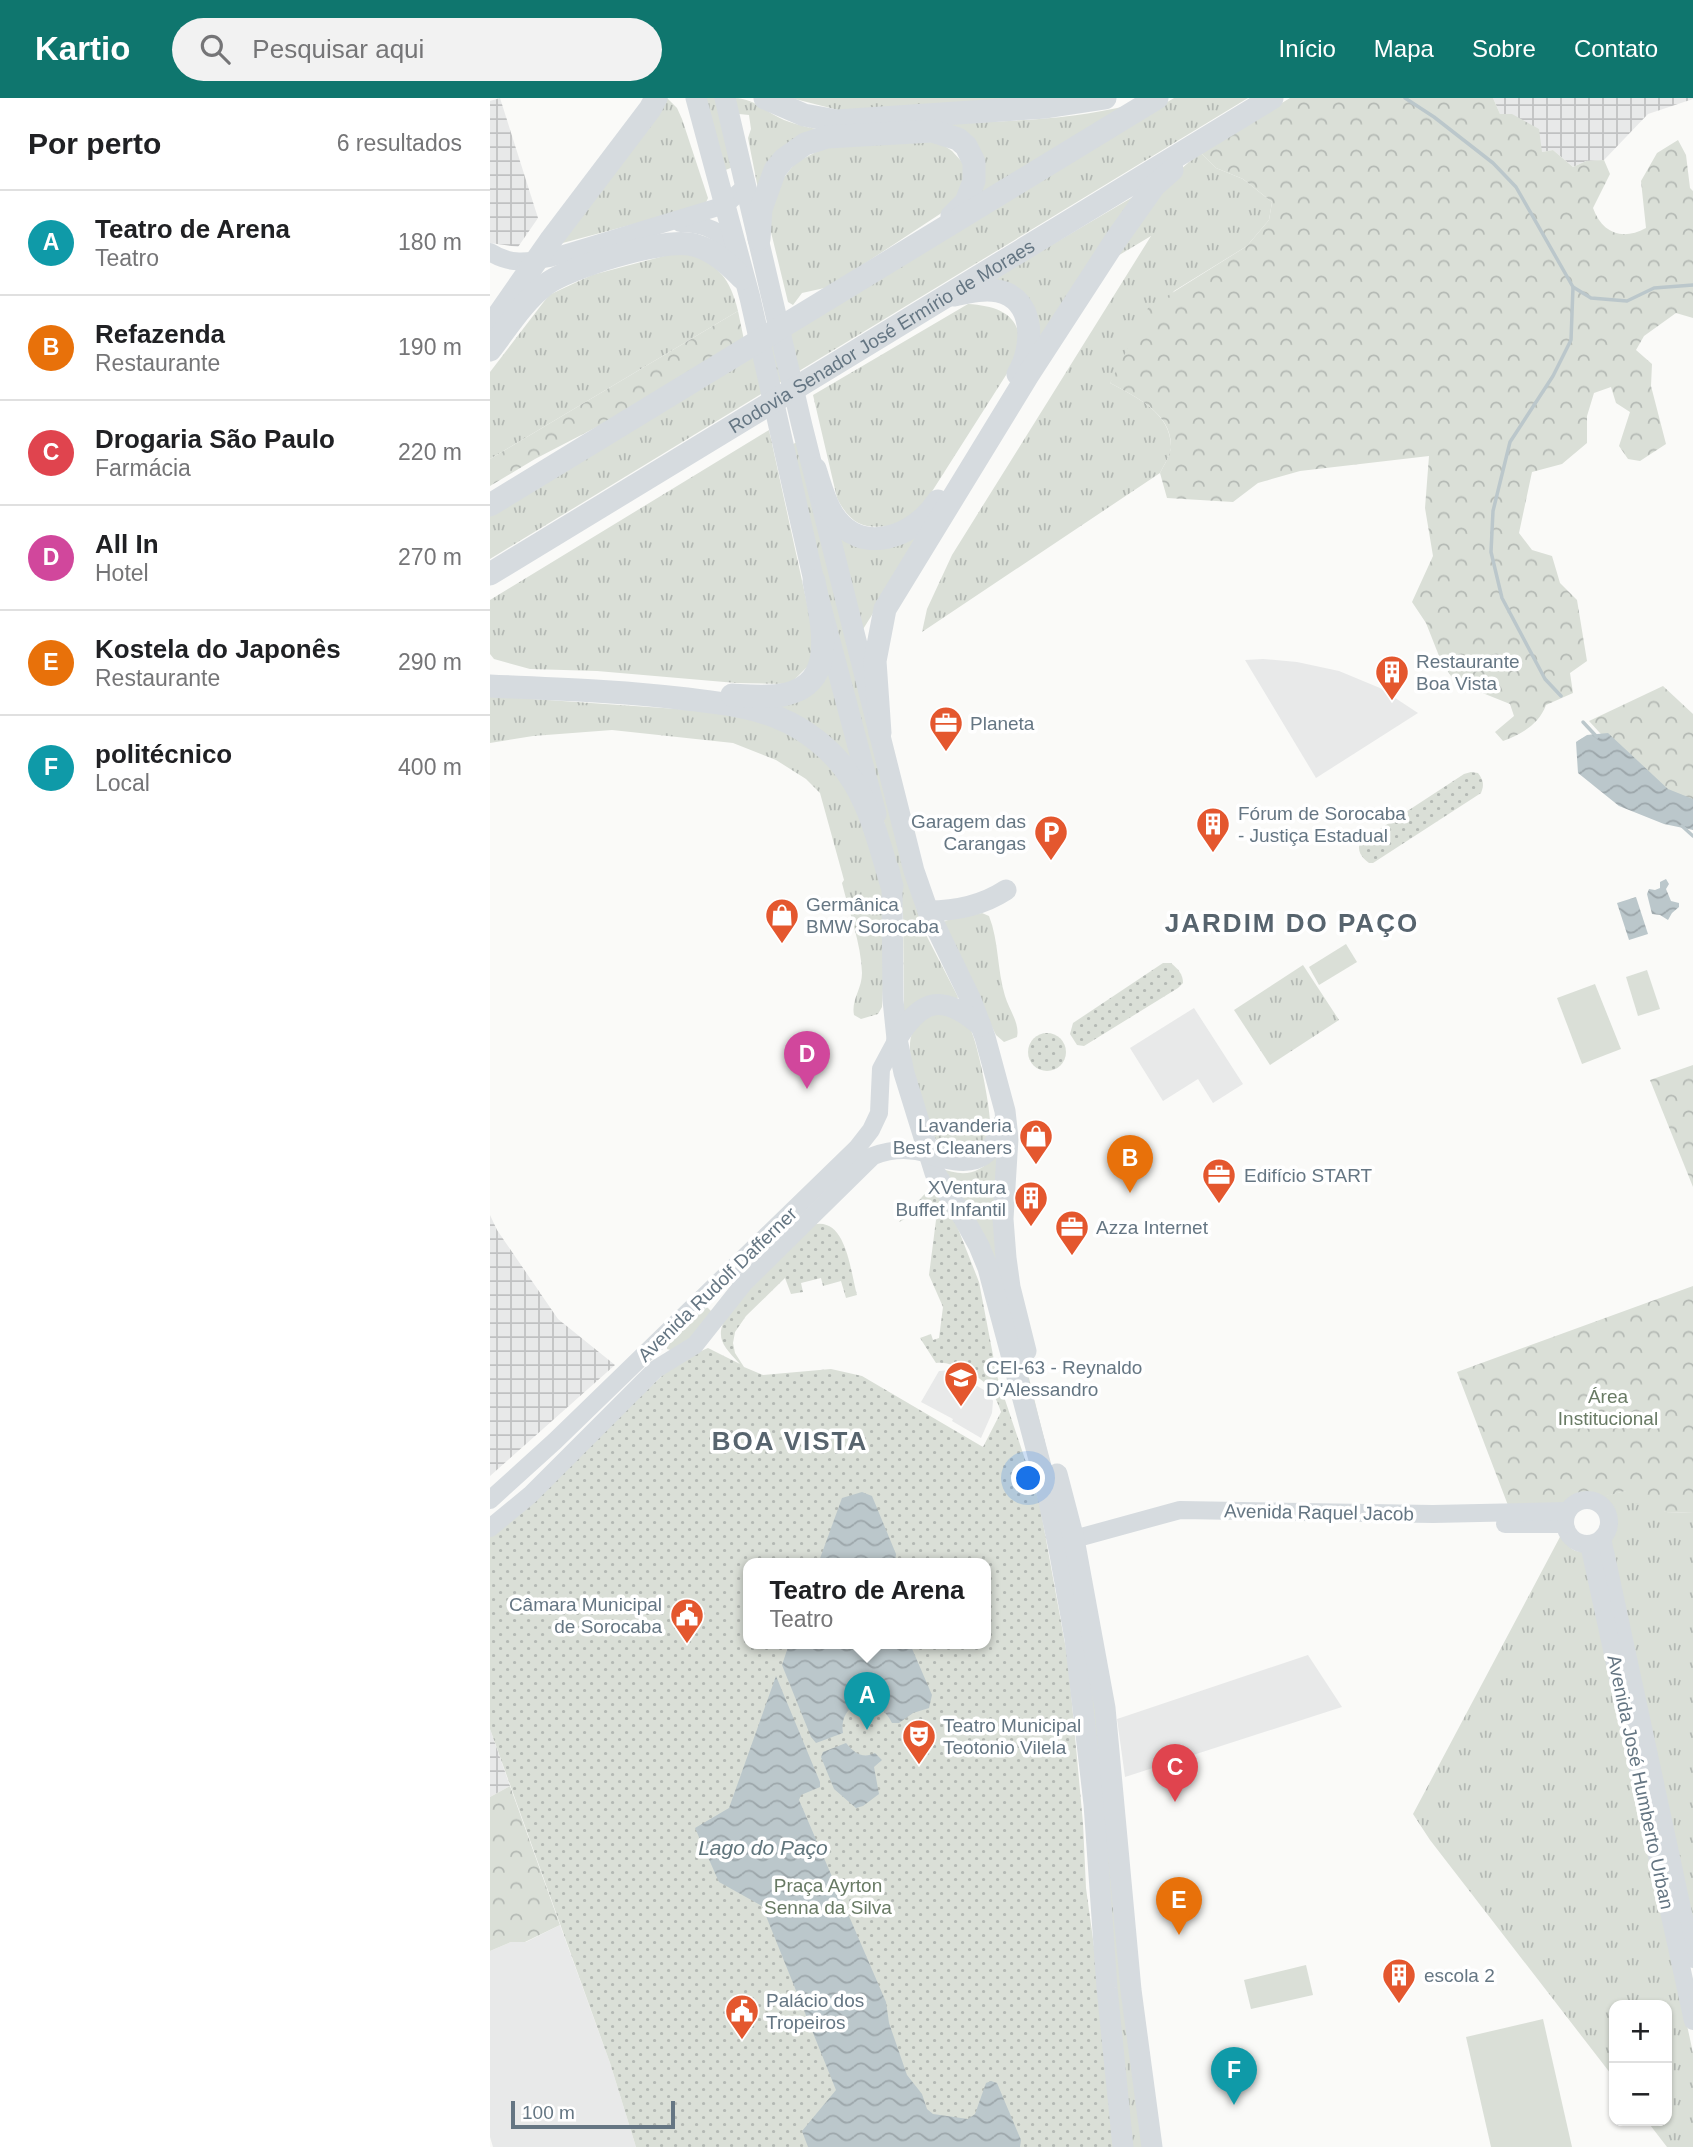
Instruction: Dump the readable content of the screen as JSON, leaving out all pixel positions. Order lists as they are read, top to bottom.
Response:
{
  "streets": {
    "highway": ["Rodovia Senador José Ermírio de Moraes"],
    "main road": ["Avenida Rudolf Dafferner", "Avenida Raquel Jacob", "Avenida José Humberto Urban"]
  },
  "crossings": [
    ["Avenida Raquel Jacob", "Avenida José Humberto Urban"]
  ],
  "districts": ["JARDIM DO PAÇO", "BOA VISTA"],
  "water": ["Lago do Paço"],
  "parks": ["Área Institucional", "Praça Ayrton Senna da Silva"],
  "places": {
    "building": [
      "Restaurante Boa Vista",
      "Fórum de Sorocaba - Justiça Estadual",
      "XVentura Buffet Infantil",
      "escola 2"
    ],
    "office": ["Planeta", "Edifício START", "Azza Internet"],
    "parking": ["Garagem das Carangas"],
    "shop": ["Germânica BMW Sorocaba", "Lavanderia Best Cleaners"],
    "school or university": ["CEI-63 - Reynaldo D'Alessandro"],
    "public building": ["Câmara Municipal de Sorocaba", "Palácio dos Tropeiros"],
    "theatre": ["Teatro Municipal Teotonio Vilela"]
  },
  "scale_bar": "100 m",
  "page": {
    "header": "Kartio",
    "search": "Pesquisar aqui",
    "nav": [
      "Início",
      "Mapa",
      "Sobre",
      "Contato"
    ],
    "heading": ["Por perto", "6 resultados"],
    "list": [
      {
        "mark": "A",
        "name": "Teatro de Arena",
        "note": "Teatro",
        "value": "180 m"
      },
      {
        "mark": "B",
        "name": "Refazenda",
        "note": "Restaurante",
        "value": "190 m"
      },
      {
        "mark": "C",
        "name": "Drogaria São Paulo",
        "note": "Farmácia",
        "value": "220 m"
      },
      {
        "mark": "D",
        "name": "All In",
        "note": "Hotel",
        "value": "270 m"
      },
      {
        "mark": "E",
        "name": "Kostela do Japonês",
        "note": "Restaurante",
        "value": "290 m"
      },
      {
        "mark": "F",
        "name": "politécnico",
        "note": "Local",
        "value": "400 m"
      }
    ],
    "pins": [
      "D",
      "B",
      "A",
      "C",
      "E",
      "F"
    ],
    "popup": ["Teatro de Arena", "Teatro"],
    "map_buttons": ["+", "−"],
    "scale": "100 m"
  }
}
